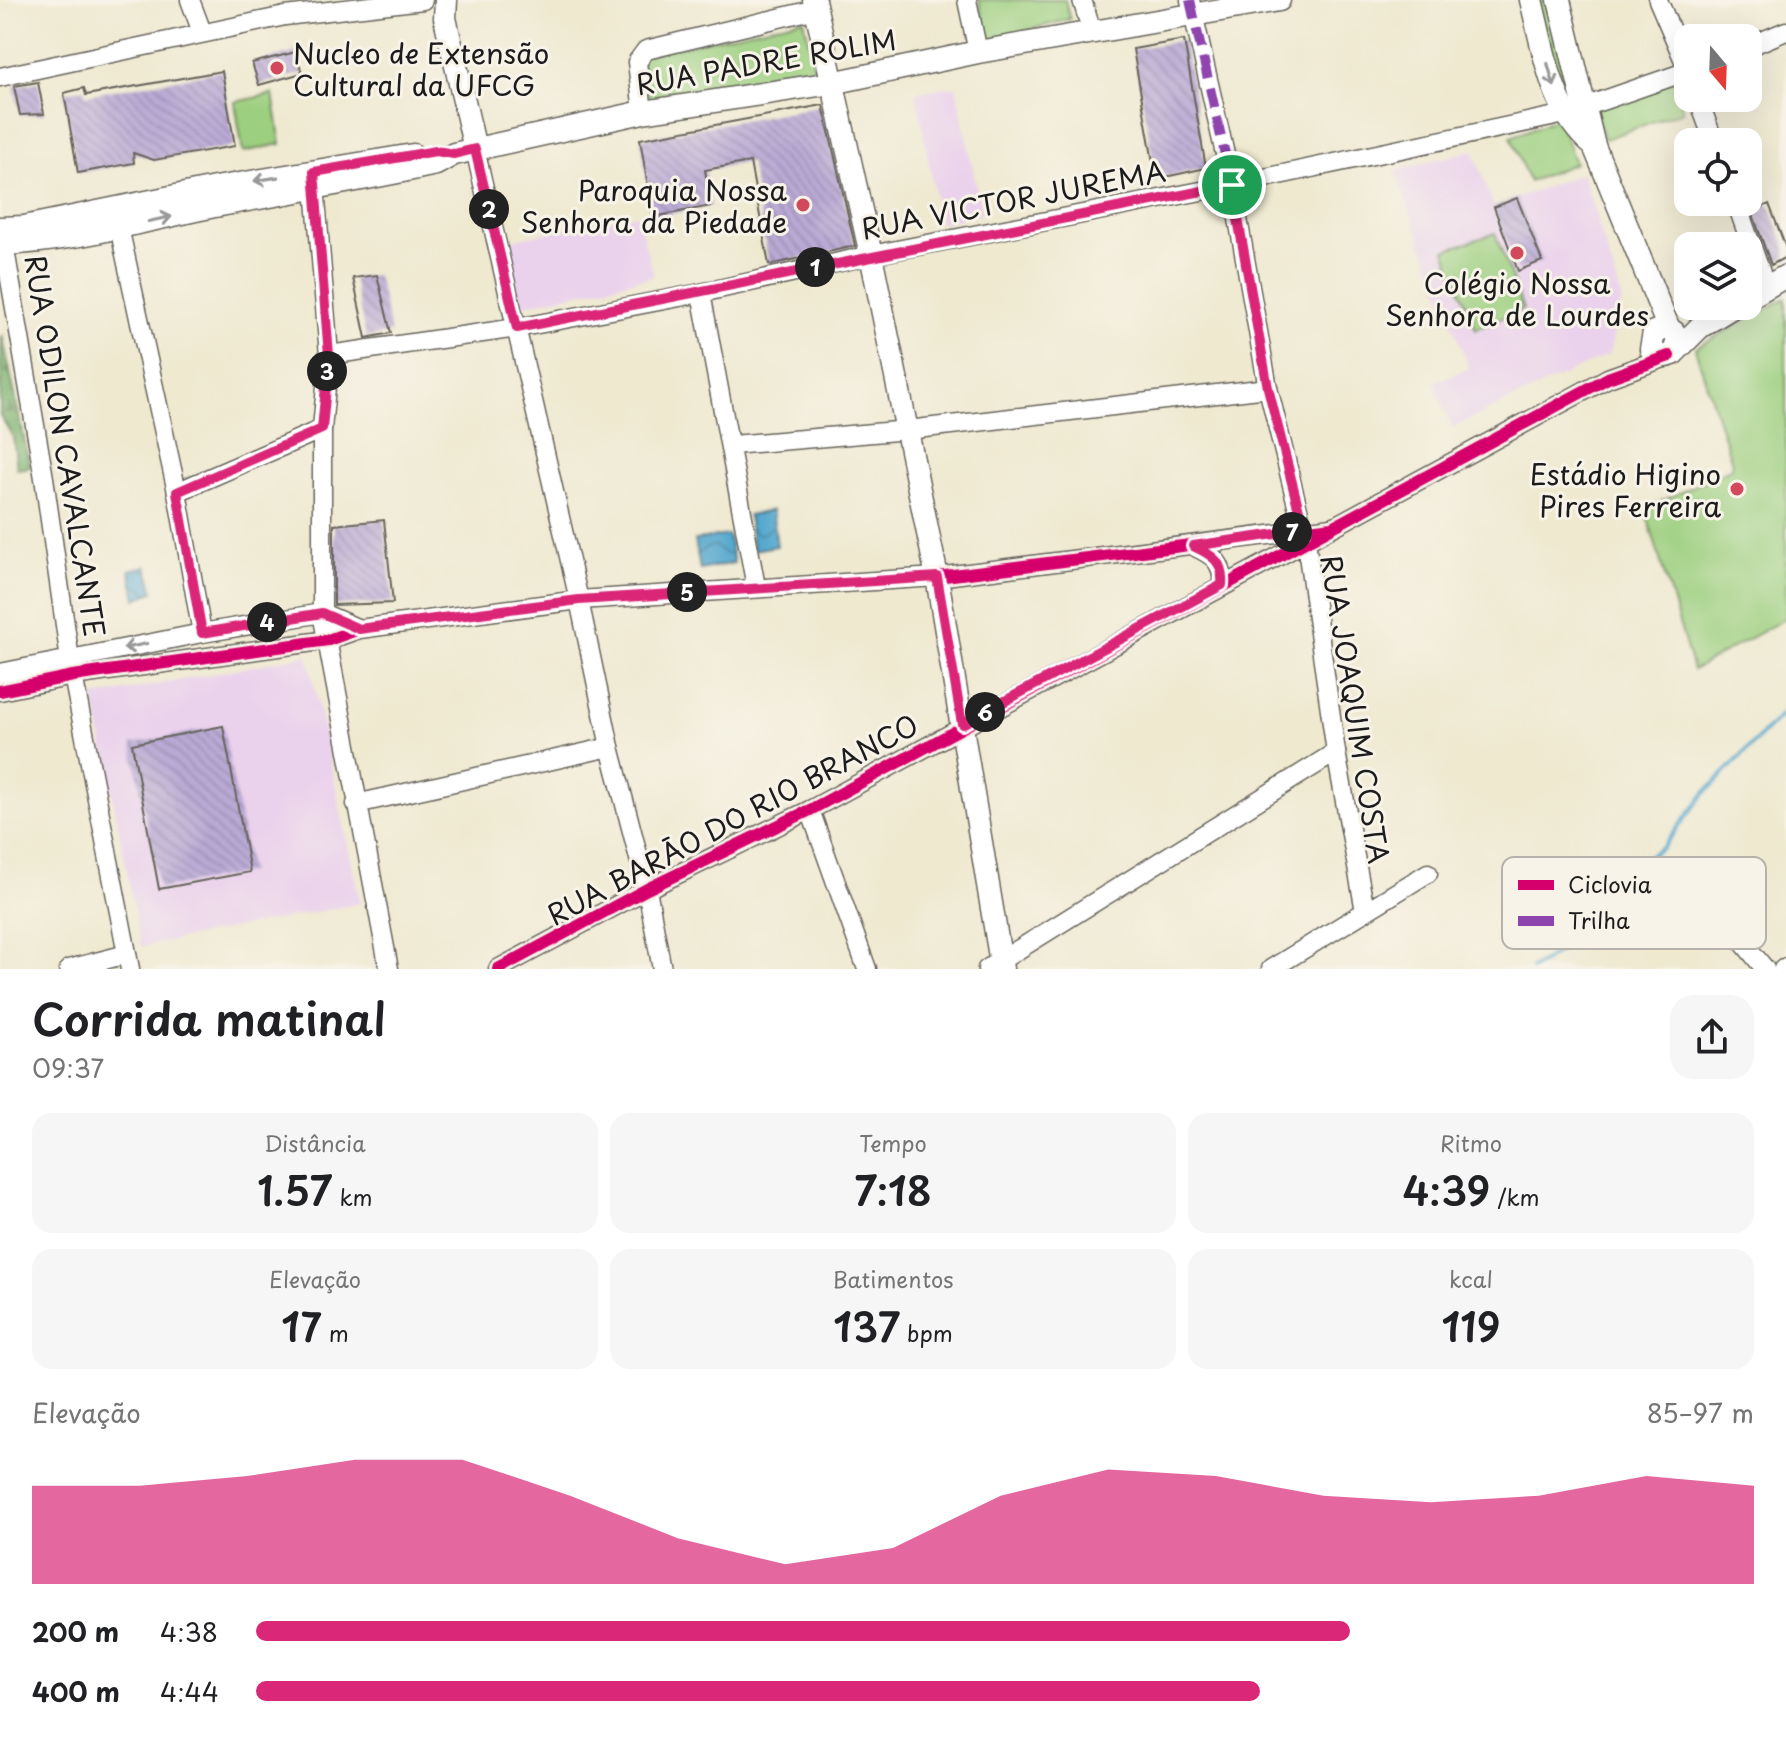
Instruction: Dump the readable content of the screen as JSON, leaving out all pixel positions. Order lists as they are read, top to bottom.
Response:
{
  "streets": {
    "main road": ["RUA PADRE ROLIM"],
    "street": [
      "RUA VICTOR JUREMA",
      "RUA ODILON CAVALCANTE",
      "RUA JOAQUIM COSTA",
      "RUA BARĀO DO RIO BRANCO"
    ]
  },
  "crossings": [
    ["RUA PADRE ROLIM", "RUA JOAQUIM COSTA"],
    ["RUA VICTOR JUREMA", "RUA JOAQUIM COSTA"],
    ["RUA JOAQUIM COSTA", "RUA BARĀO DO RIO BRANCO"]
  ],
  "places": [
    "Nucleo de Extensão Cultural da UFCG",
    "Paroquia Nossa Senhora da Piedade",
    "Colégio Nossa Senhora de Lourdes",
    "Estádio Higino Pires Ferreira"
  ],
  "legend": ["Ciclovia", "Trilha"],
  "north": "bottom",
  "page": {
    "pins": [
      "2",
      "1",
      "3",
      "7",
      "5",
      "4",
      "6"
    ],
    "heading": ["Corrida matinal", "09:37"],
    "stats": [
      ["Distância", "1.57 km"],
      ["Tempo", "7:18"],
      ["Ritmo", "4:39 /km"],
      ["Elevação", "17 m"],
      ["Batimentos", "137 bpm"],
      ["kcal", "119"]
    ],
    "chart": ["Elevação", "85–97 m"],
    "list": [
      {
        "name": "200 m",
        "note": "4:38"
      },
      {
        "name": "400 m",
        "note": "4:44"
      }
    ]
  }
}
